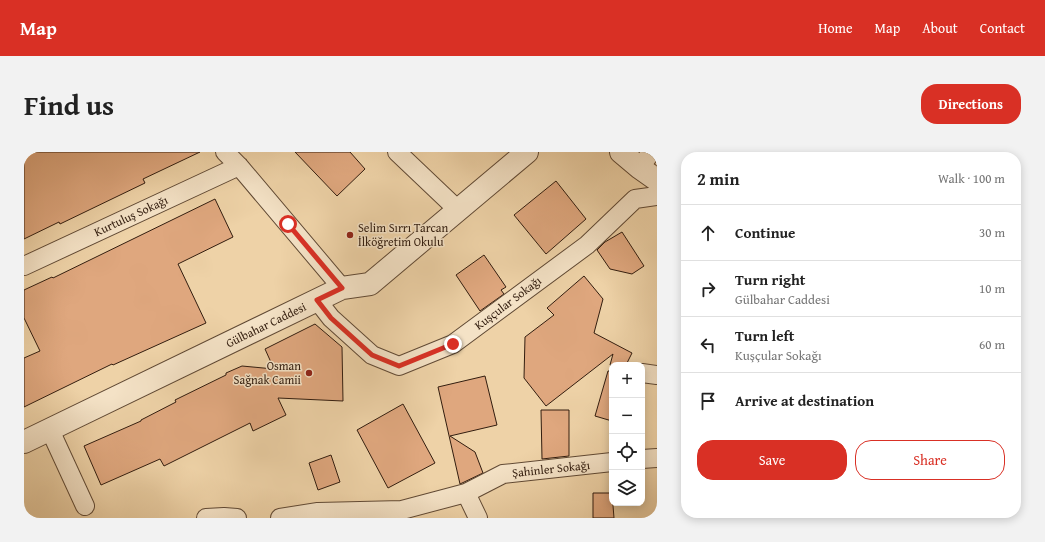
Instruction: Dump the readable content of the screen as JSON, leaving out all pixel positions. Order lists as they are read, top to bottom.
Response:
{
  "streets": {
    "street": [
      "Kurtuluş Sokağı",
      "Kuşçular Sokağı",
      "Gülbahar Caddesi",
      "Şahinler Sokağı"
    ]
  },
  "crossings": [
    ["Kuşçular Sokağı", "Gülbahar Caddesi"]
  ],
  "places": ["Selim Sırrı Tarcan İlköğretim Okulu", "Osman Sağnak Camii"],
  "page": {
    "header": "Map",
    "nav": [
      "Home",
      "Map",
      "About",
      "Contact"
    ],
    "title": "Find us",
    "buttons": [
      "Directions",
      ["Save", "Share"]
    ],
    "heading": ["2 min", "Walk · 100 m"],
    "list": [
      ["Continue", "30 m"],
      ["Turn right", "Gülbahar Caddesi", "10 m"],
      ["Turn left", "Kuşçular Sokağı", "60 m"],
      "Arrive at destination"
    ],
    "map_buttons": ["+", "−"]
  }
}
